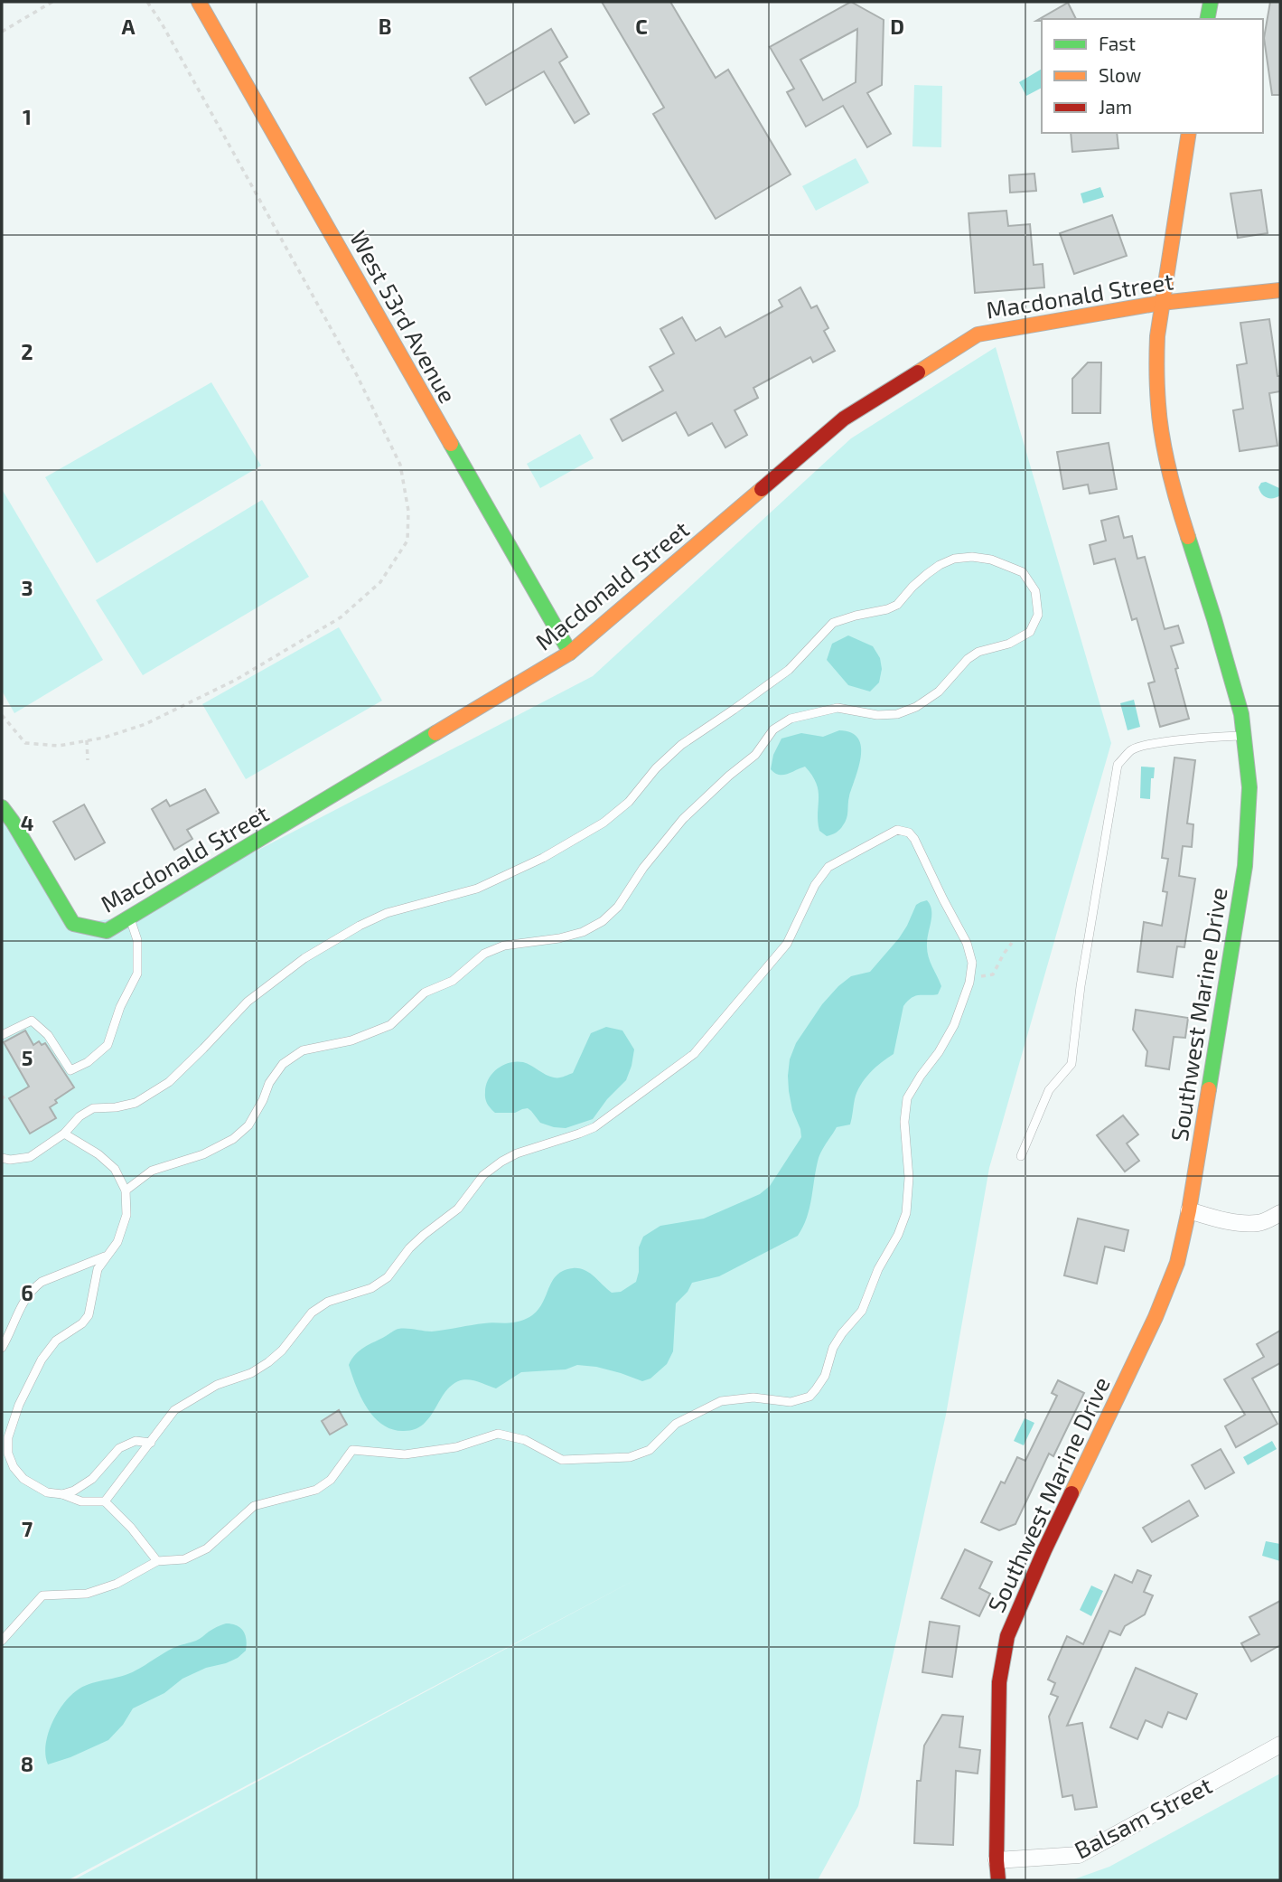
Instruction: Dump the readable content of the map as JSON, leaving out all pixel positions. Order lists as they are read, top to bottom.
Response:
{
  "streets": {
    "street": [
      "Macdonald Street",
      "West 53rd Avenue",
      "Southwest Marine Drive",
      "Balsam Street"
    ]
  },
  "crossings": [
    ["Macdonald Street", "West 53rd Avenue"],
    ["Macdonald Street", "Southwest Marine Drive"],
    ["Southwest Marine Drive", "Balsam Street"]
  ],
  "legend": ["Fast", "Slow", "Jam"],
  "grid": {
    "columns": [
      "A",
      "B",
      "C",
      "D"
    ],
    "rows": [
      "1",
      "2",
      "3",
      "4",
      "5",
      "6",
      "7",
      "8"
    ]
  }
}
